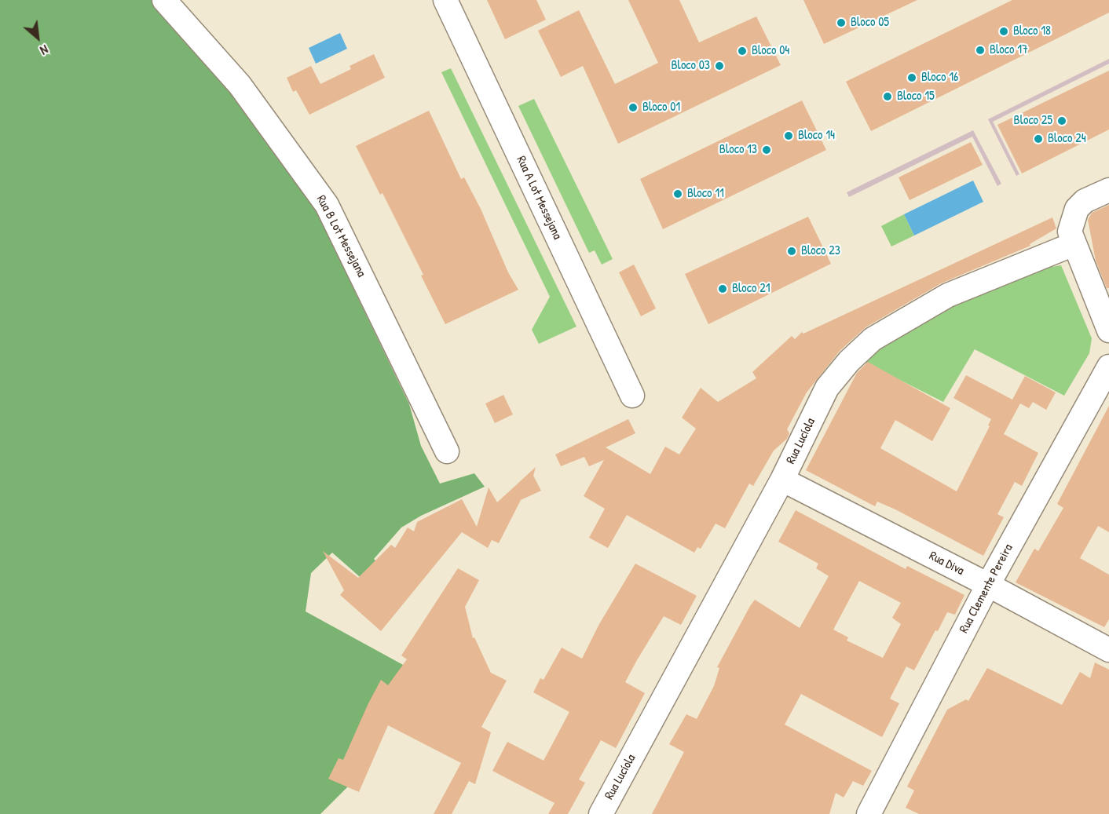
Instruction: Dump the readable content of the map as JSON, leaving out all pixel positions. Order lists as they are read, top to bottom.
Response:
{
  "streets": {
    "street": [
      "Rua A Lot Messejana",
      "Rua B Lot Messejana",
      "Rua Lucíola",
      "Rua Diva",
      "Rua Clemente Pereira"
    ]
  },
  "crossings": [
    ["Rua Lucíola", "Rua Diva"],
    ["Rua Diva", "Rua Clemente Pereira"]
  ],
  "places": [
    "Bloco 05",
    "Bloco 18",
    "Bloco 17",
    "Bloco 04",
    "Bloco 03",
    "Bloco 16",
    "Bloco 15",
    "Bloco 01",
    "Bloco 25",
    "Bloco 14",
    "Bloco 24",
    "Bloco 13",
    "Bloco 11",
    "Bloco 23",
    "Bloco 21"
  ],
  "north": "bottom right"
}
